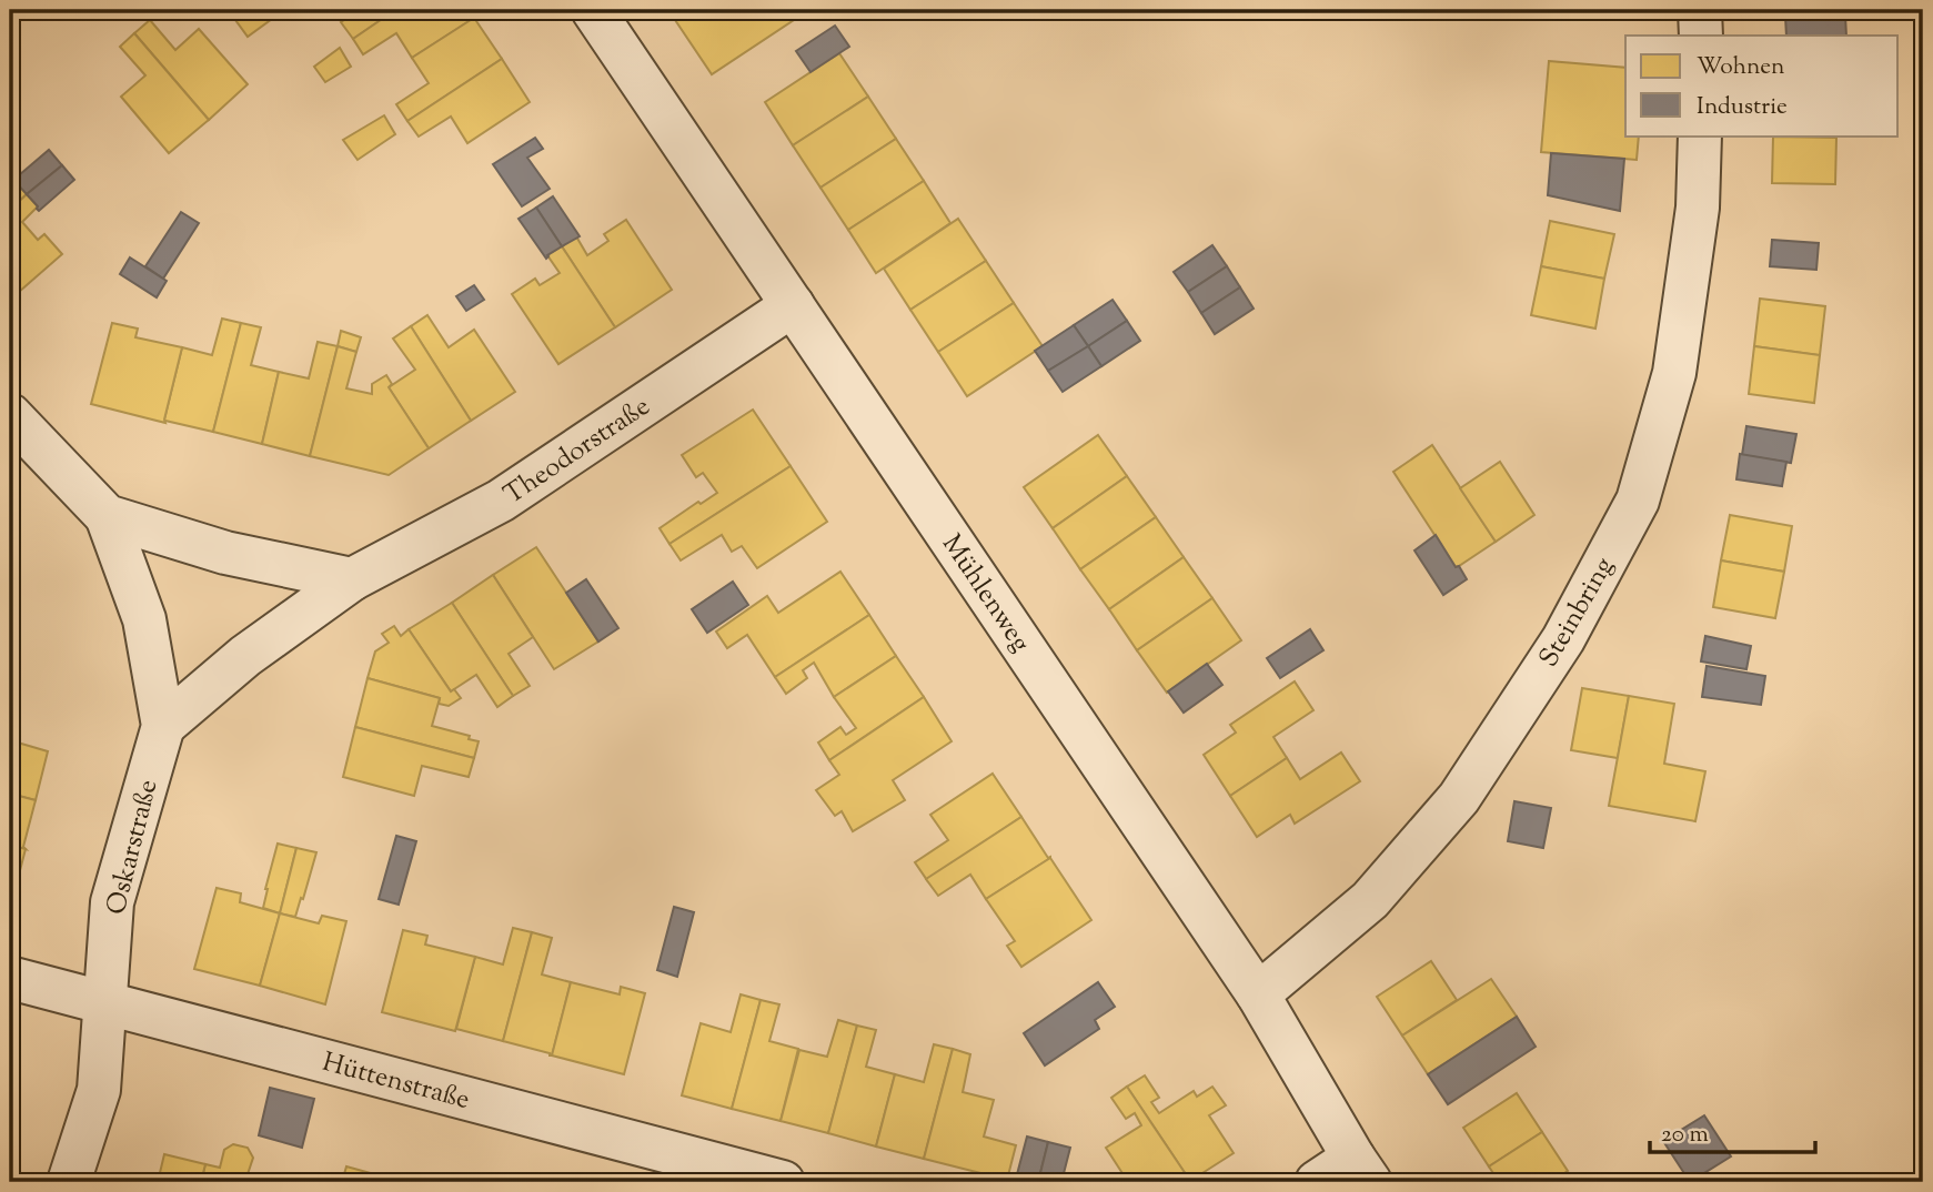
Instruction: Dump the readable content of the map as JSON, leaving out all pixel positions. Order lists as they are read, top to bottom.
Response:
{
  "streets": {
    "street": [
      "Theodorstraße",
      "Mühlenweg",
      "Steinbring",
      "Oskarstraße",
      "Hüttenstraße"
    ]
  },
  "crossings": [
    ["Theodorstraße", "Mühlenweg"],
    ["Theodorstraße", "Oskarstraße"],
    ["Mühlenweg", "Steinbring"],
    ["Oskarstraße", "Hüttenstraße"]
  ],
  "legend": ["Wohnen", "Industrie"],
  "scale_bar": "20 m"
}
